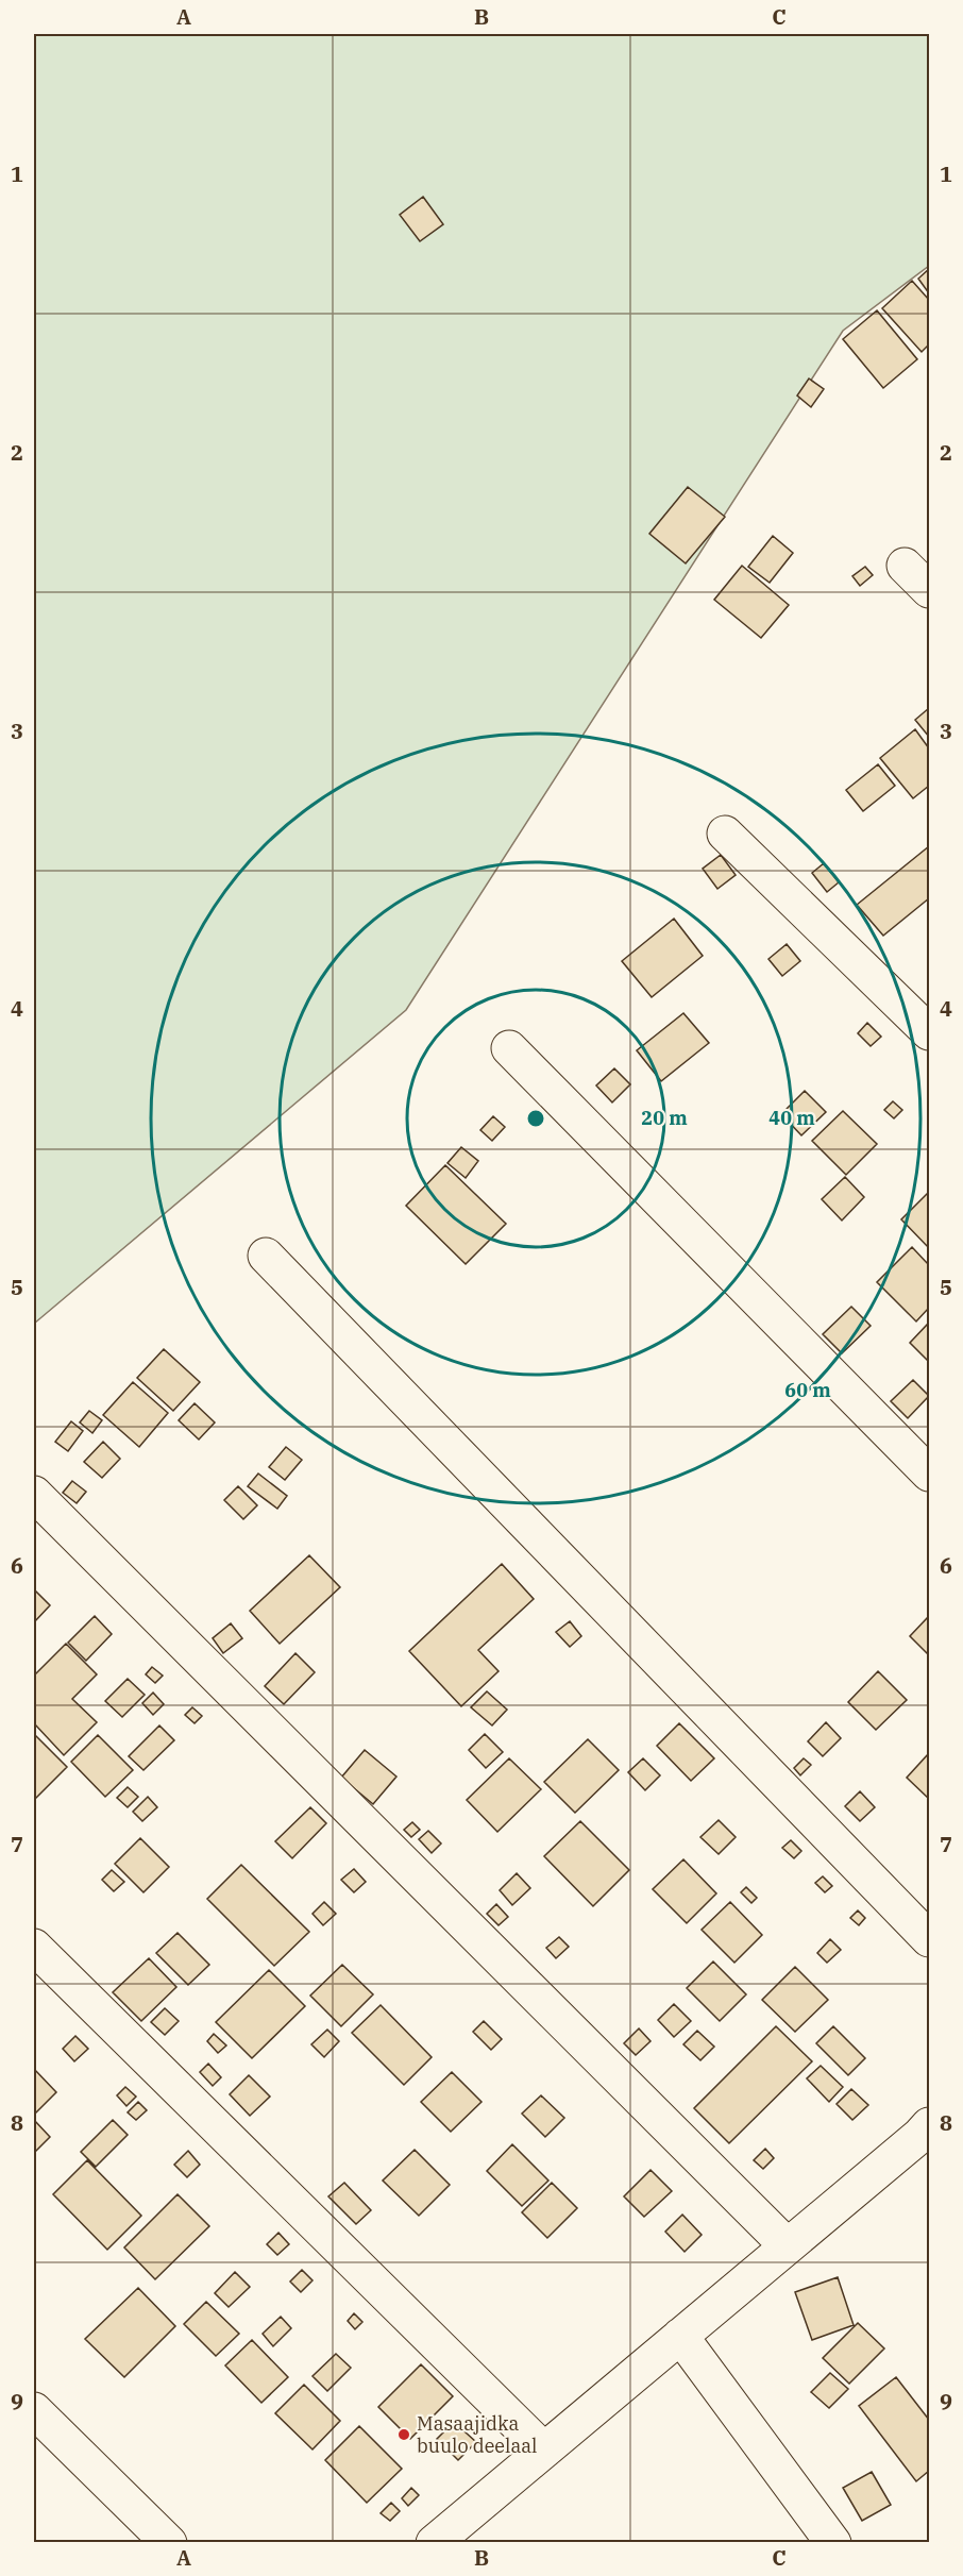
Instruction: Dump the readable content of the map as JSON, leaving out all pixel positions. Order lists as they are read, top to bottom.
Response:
{
  "places": ["Masaajidka buulo deelaal"],
  "grid": {
    "columns": ["A", "B", "C"],
    "rows": [
      "1",
      "2",
      "3",
      "4",
      "5",
      "6",
      "7",
      "8",
      "9"
    ]
  },
  "rings": ["20 m", "40 m", "60 m"]
}
